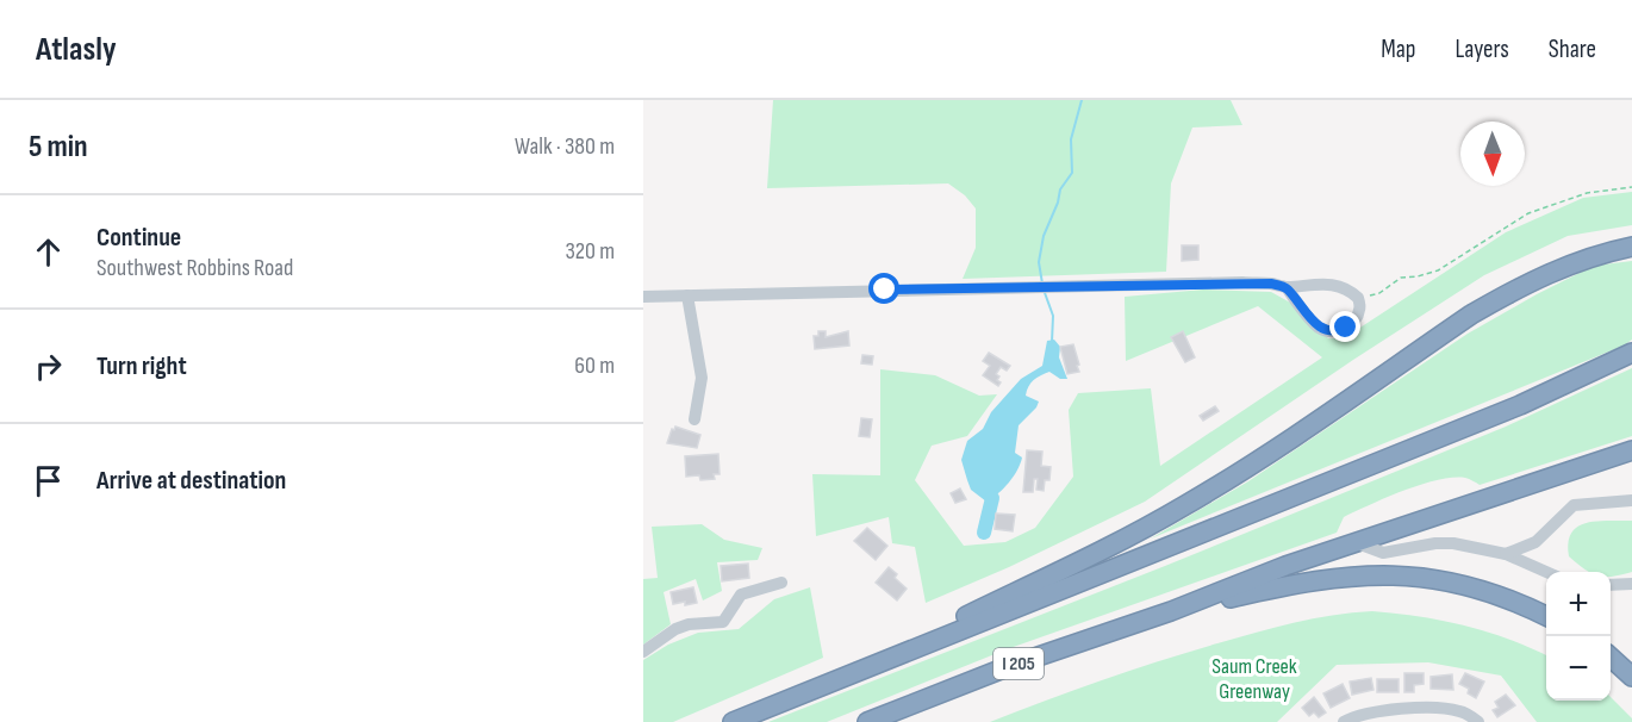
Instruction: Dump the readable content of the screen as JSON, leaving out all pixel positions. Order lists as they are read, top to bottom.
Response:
{
  "streets": {
    "highway": ["I 205"]
  },
  "parks": ["Saum Creek Greenway"],
  "north": "bottom",
  "page": {
    "header": "Atlasly",
    "nav": ["Map", "Layers", "Share"],
    "heading": ["5 min", "Walk · 380 m"],
    "list": [
      ["Continue", "Southwest Robbins Road", "320 m"],
      ["Turn right", "60 m"],
      "Arrive at destination"
    ],
    "map_buttons": ["+", "−"]
  }
}
